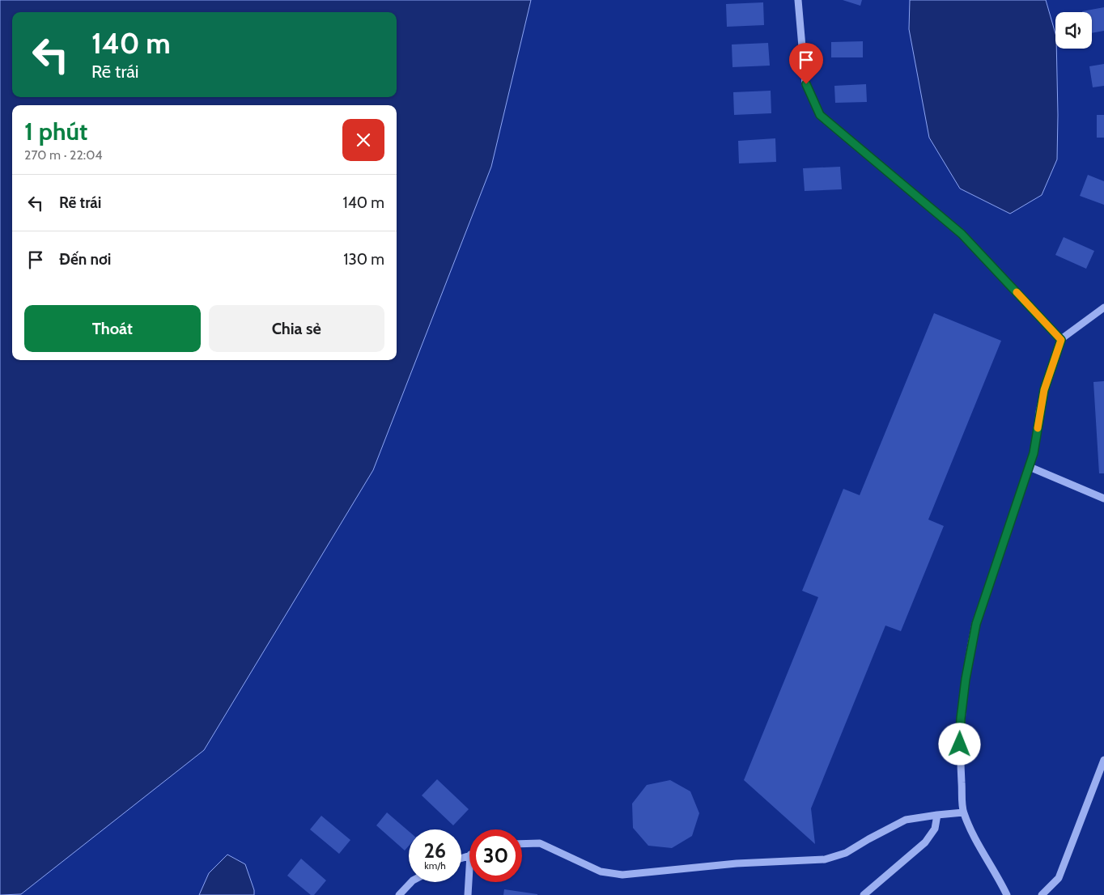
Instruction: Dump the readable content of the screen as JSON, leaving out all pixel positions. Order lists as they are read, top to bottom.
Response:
{
  "page": {
    "turn": ["140 m", "Rẽ trái"],
    "heading": ["1 phút", "270 m · 22:04"],
    "list": [
      {
        "name": "Rẽ trái",
        "value": "140 m"
      },
      {
        "name": "Đến nơi",
        "value": "130 m"
      }
    ],
    "buttons": ["Thoát", "Chia sẻ"],
    "speed": "26 km/h",
    "limit": "30"
  }
}
